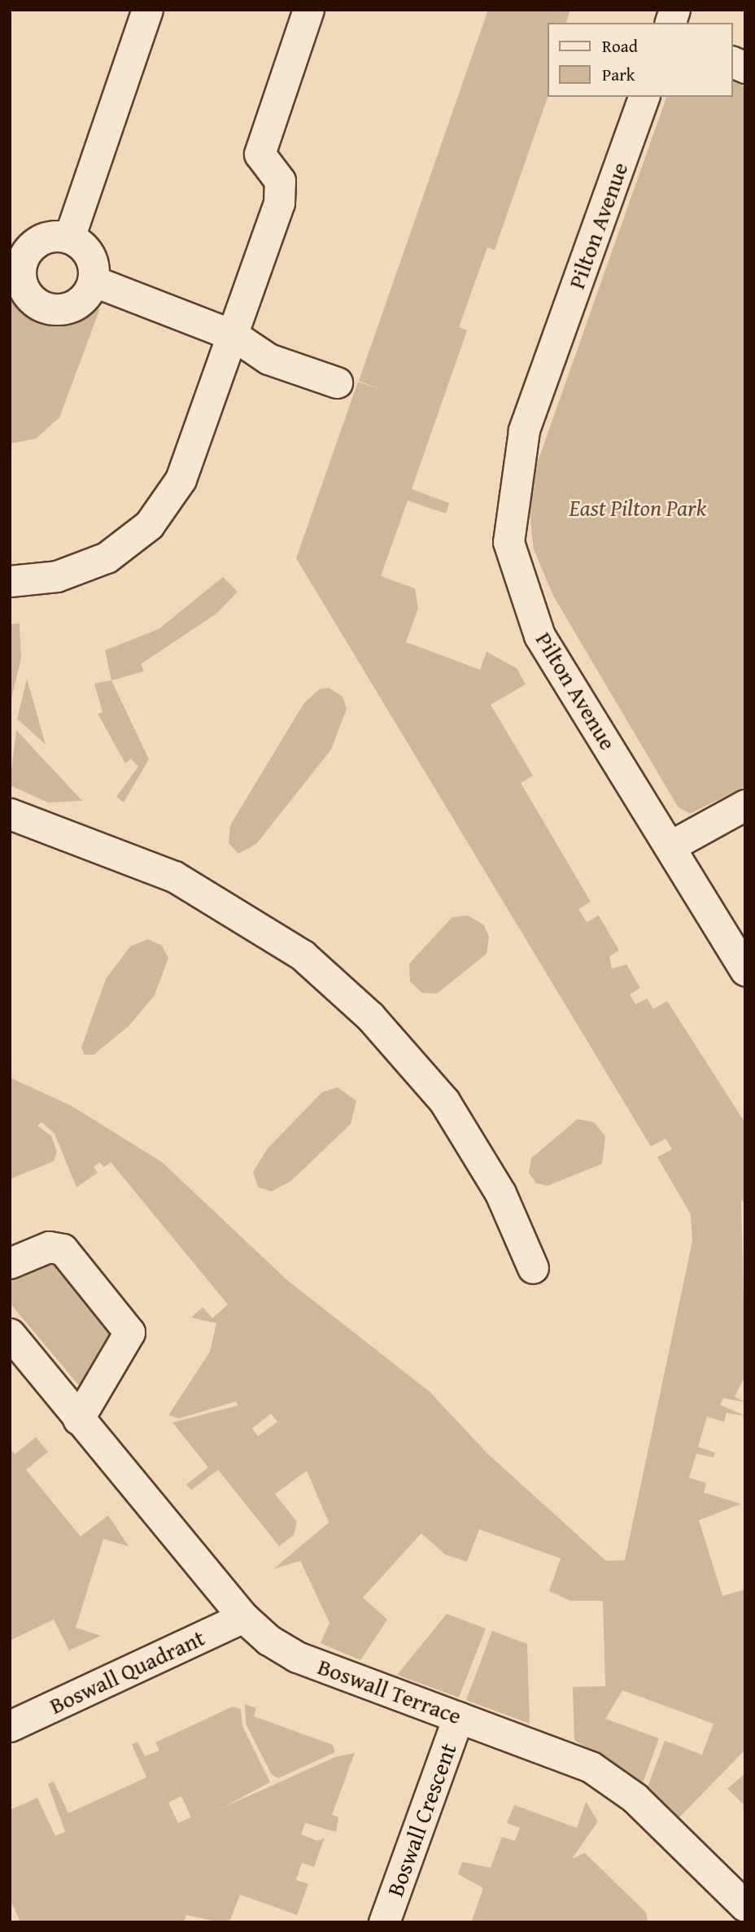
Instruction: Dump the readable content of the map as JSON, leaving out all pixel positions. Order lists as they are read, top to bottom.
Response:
{
  "streets": {
    "street": [
      "Pilton Avenue",
      "Boswall Quadrant",
      "Boswall Terrace",
      "Boswall Crescent"
    ]
  },
  "crossings": [
    ["Boswall Quadrant", "Boswall Terrace"],
    ["Boswall Terrace", "Boswall Crescent"]
  ],
  "parks": ["East Pilton Park"],
  "legend": ["Road", "Park"]
}
